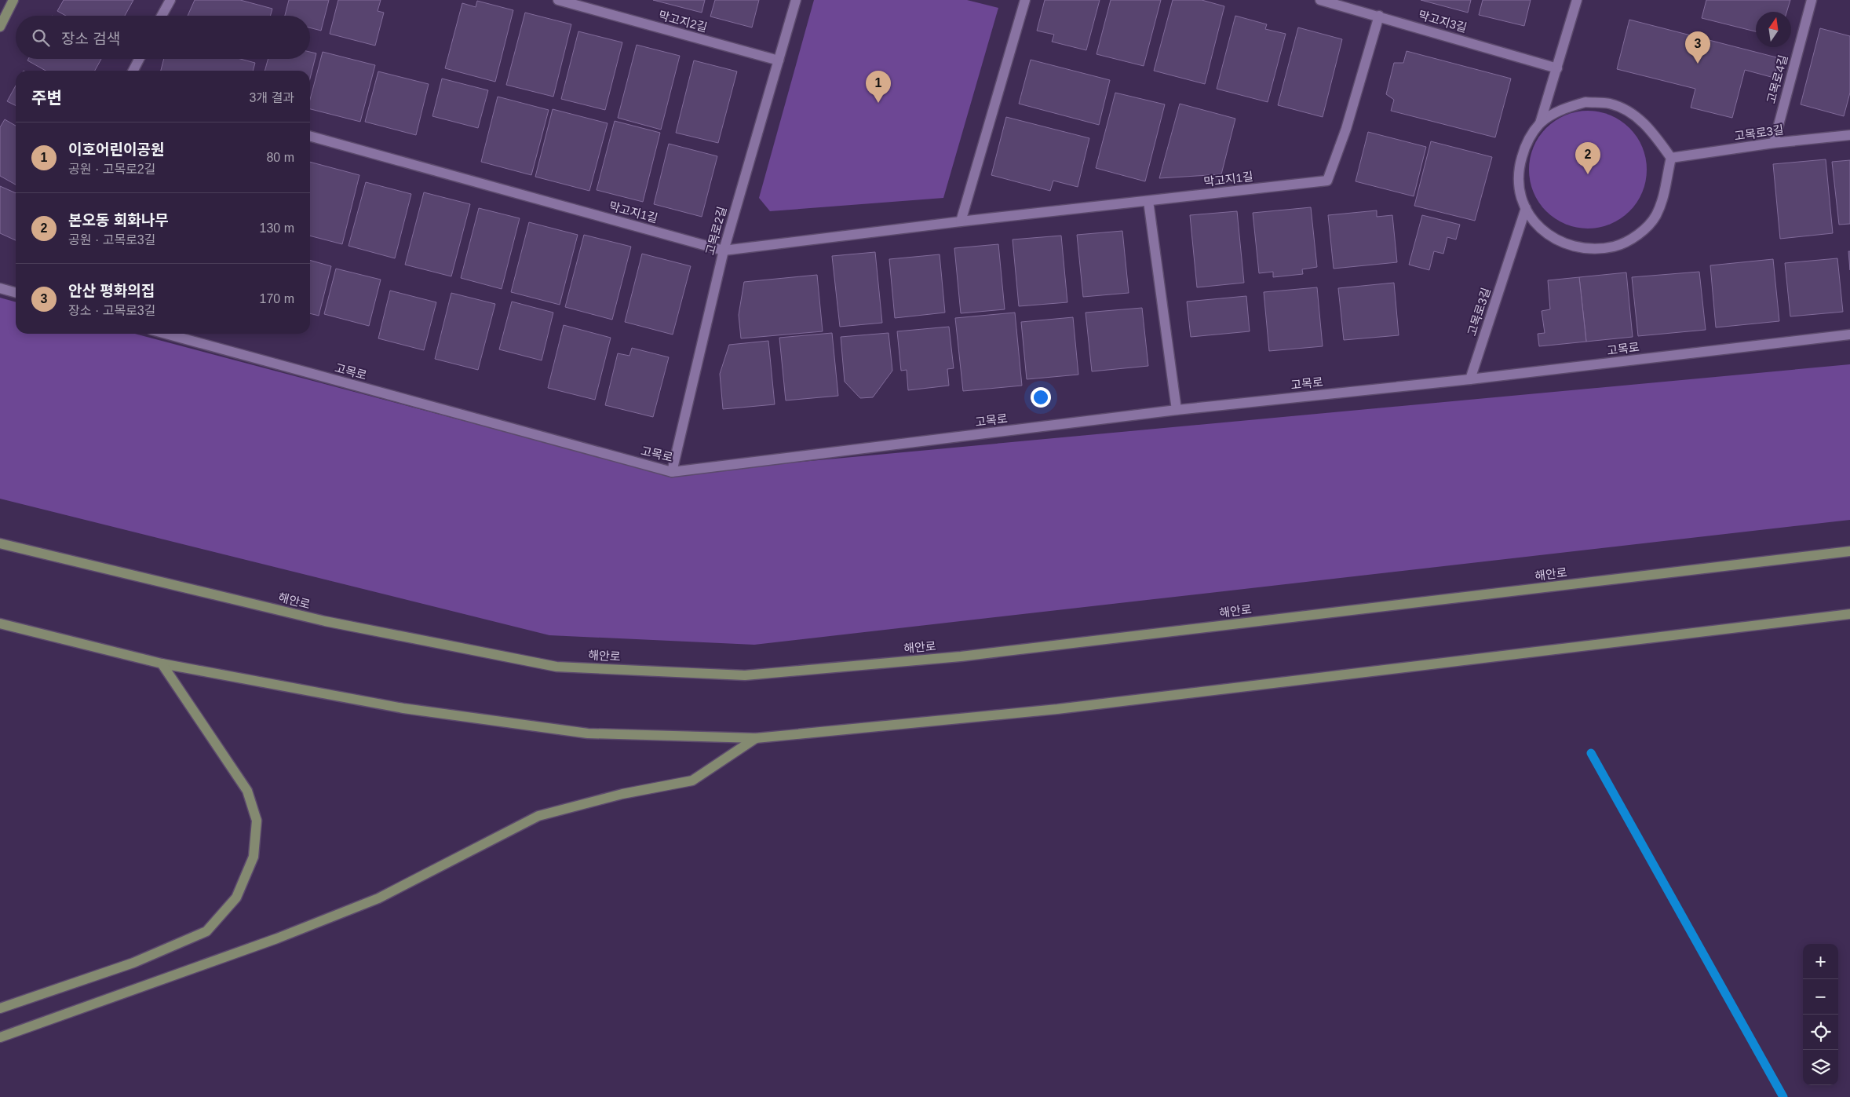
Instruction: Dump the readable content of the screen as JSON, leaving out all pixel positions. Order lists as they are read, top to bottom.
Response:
{
  "streets": {
    "main road": ["해안로"],
    "street": [
      "막고지2길",
      "막고지3길",
      "고목로4길",
      "고목로3길",
      "막고지1길",
      "고목로2길",
      "고목로"
    ]
  },
  "crossings": [
    ["막고지2길", "고목로2길"],
    ["막고지3길", "막고지1길"],
    ["고목로4길", "고목로3길"],
    ["고목로3길", "고목로"],
    ["막고지1길", "고목로2길"],
    ["고목로2길", "고목로"]
  ],
  "north": "top",
  "page": {
    "search": "장소 검색",
    "pins": ["3", "1", "2"],
    "heading": ["주변", "3개 결과"],
    "list": [
      {
        "mark": "1",
        "name": "이호어린이공원",
        "note": "공원 · 고목로2길",
        "value": "80 m"
      },
      {
        "mark": "2",
        "name": "본오동 회화나무",
        "note": "공원 · 고목로3길",
        "value": "130 m"
      },
      {
        "mark": "3",
        "name": "안산 평화의집",
        "note": "장소 · 고목로3길",
        "value": "170 m"
      }
    ],
    "map_buttons": ["+", "−"]
  }
}
